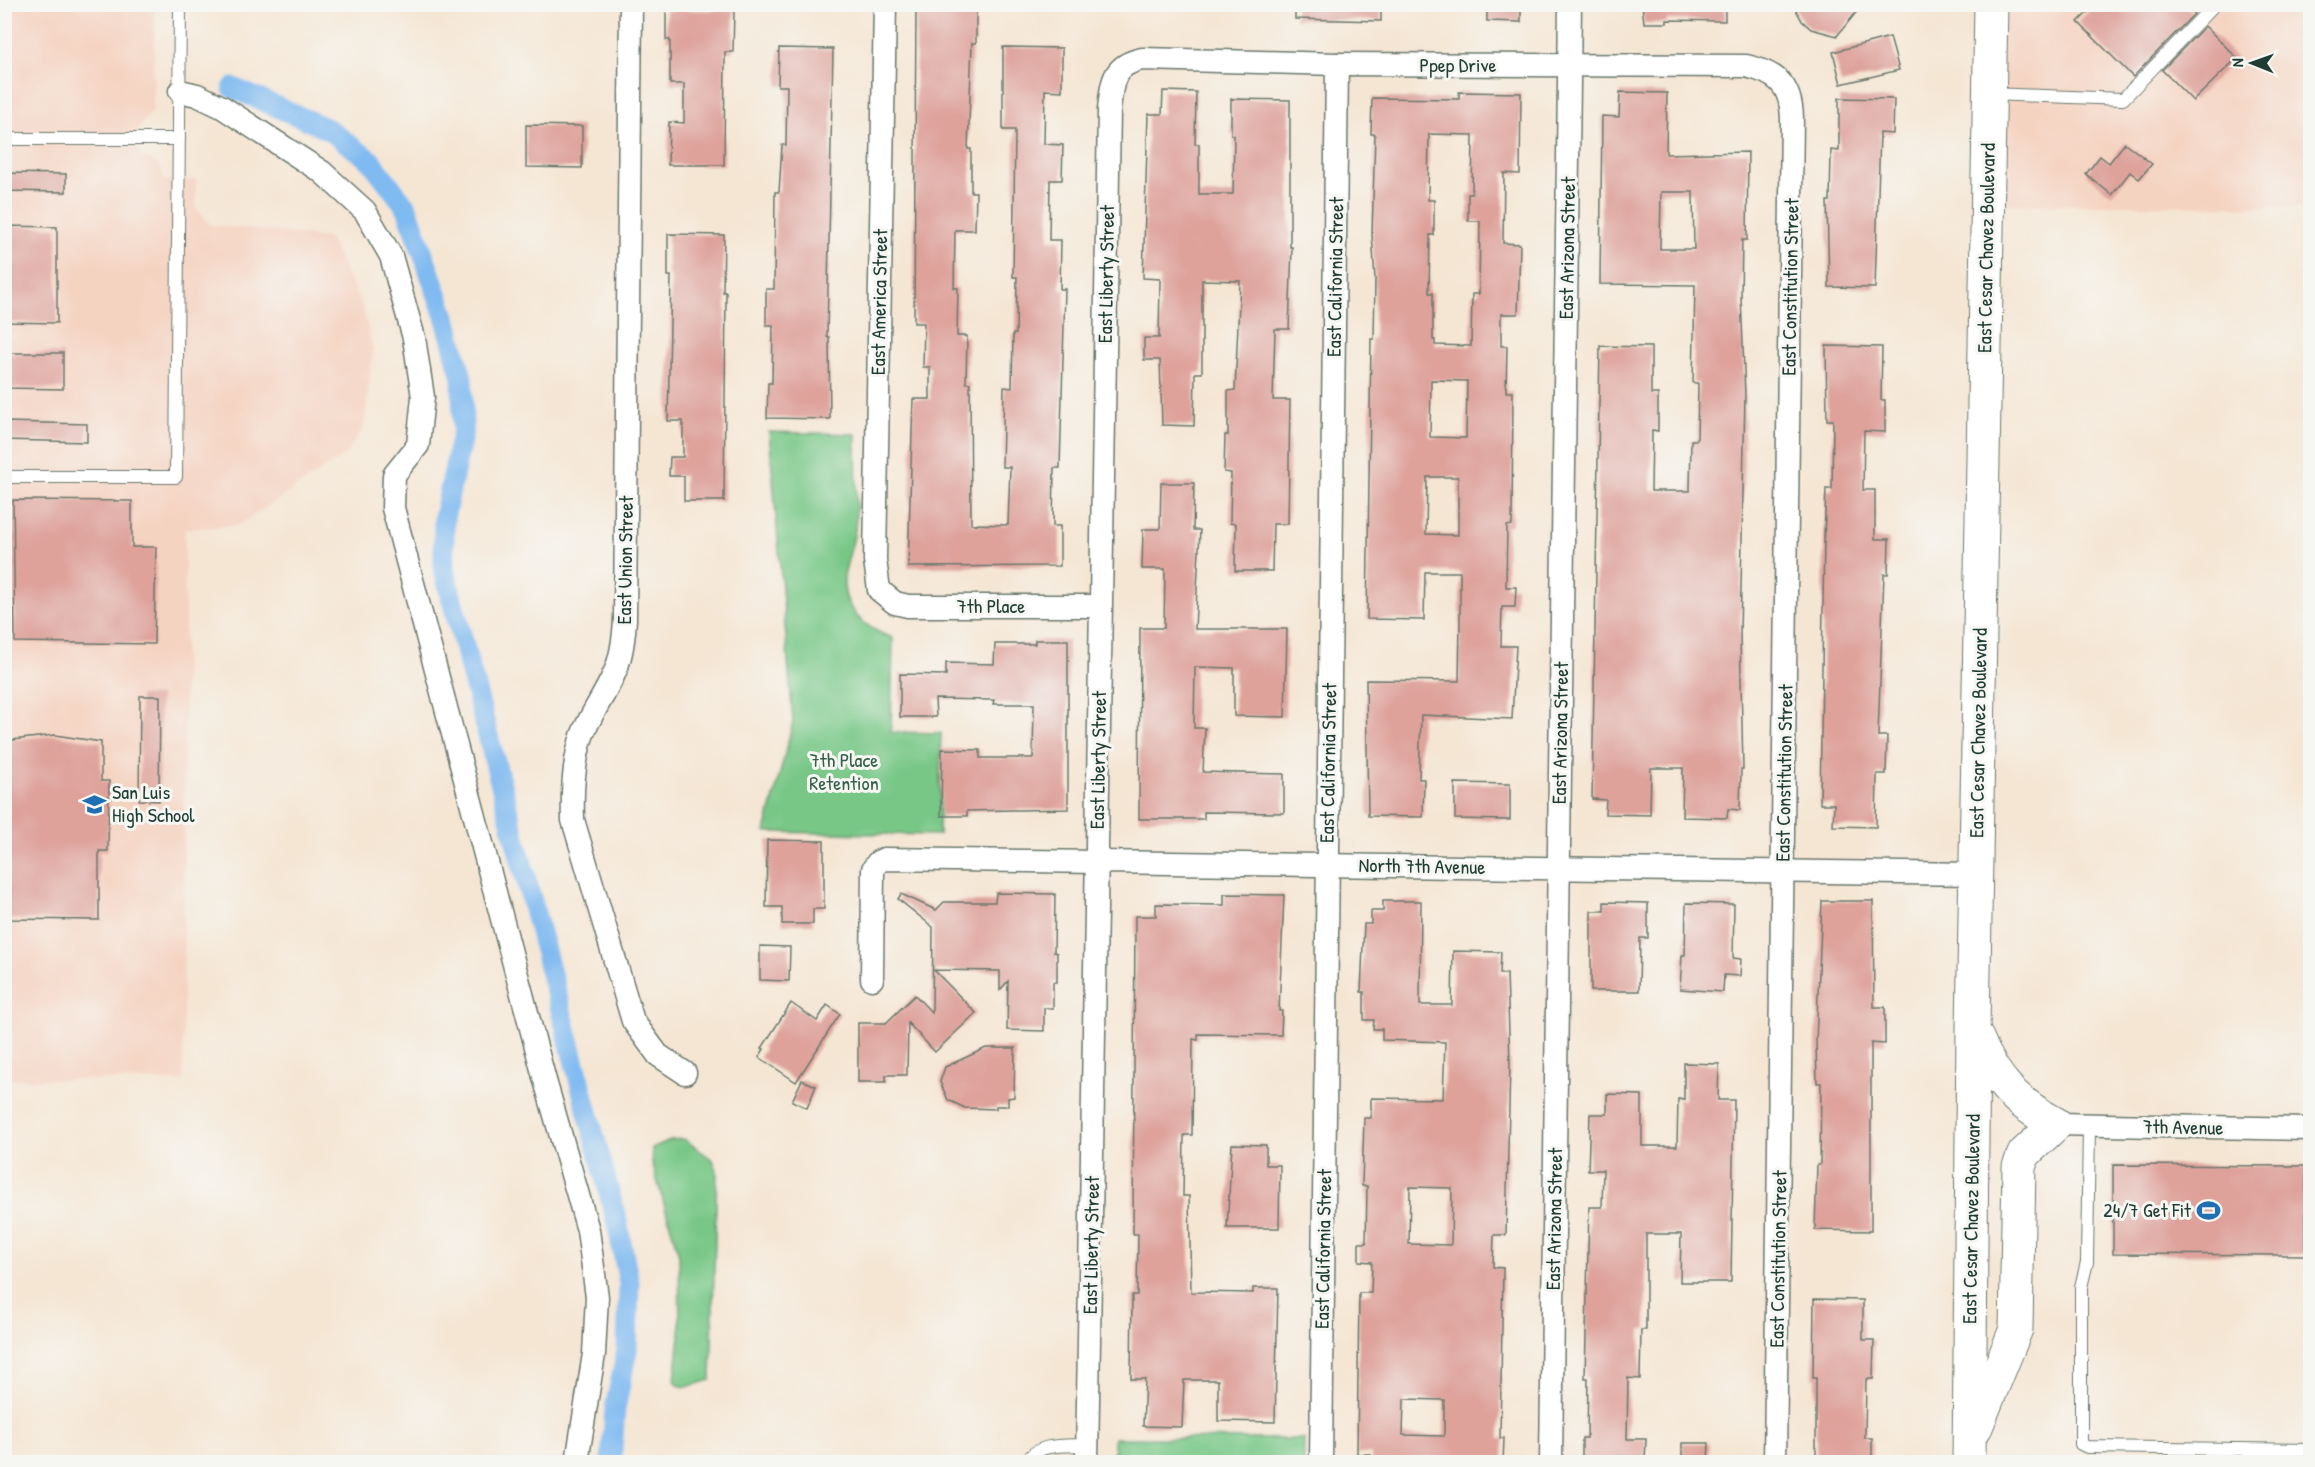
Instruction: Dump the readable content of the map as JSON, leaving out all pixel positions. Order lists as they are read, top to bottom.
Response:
{
  "streets": {
    "highway": ["East Cesar Chavez Boulevard"],
    "street": [
      "Ppep Drive",
      "East Arizona Street",
      "East Liberty Street",
      "East California Street",
      "East Constitution Street",
      "East America Street",
      "East Union Street",
      "7th Place",
      "North 7th Avenue",
      "7th Avenue"
    ]
  },
  "crossings": [
    ["Ppep Drive", "East Arizona Street"],
    ["Ppep Drive", "East Liberty Street"],
    ["Ppep Drive", "East California Street"],
    ["Ppep Drive", "East Constitution Street"],
    ["East Arizona Street", "North 7th Avenue"],
    ["East Cesar Chavez Boulevard", "North 7th Avenue"],
    ["East Liberty Street", "7th Place"],
    ["East Liberty Street", "North 7th Avenue"],
    ["East California Street", "North 7th Avenue"],
    ["East Constitution Street", "North 7th Avenue"],
    ["East America Street", "7th Place"]
  ],
  "parks": ["7th Place Retention"],
  "places": {
    "school or university": ["San Luis High School"],
    "sports": ["24/7 Get Fit"]
  },
  "north": "left"
}
